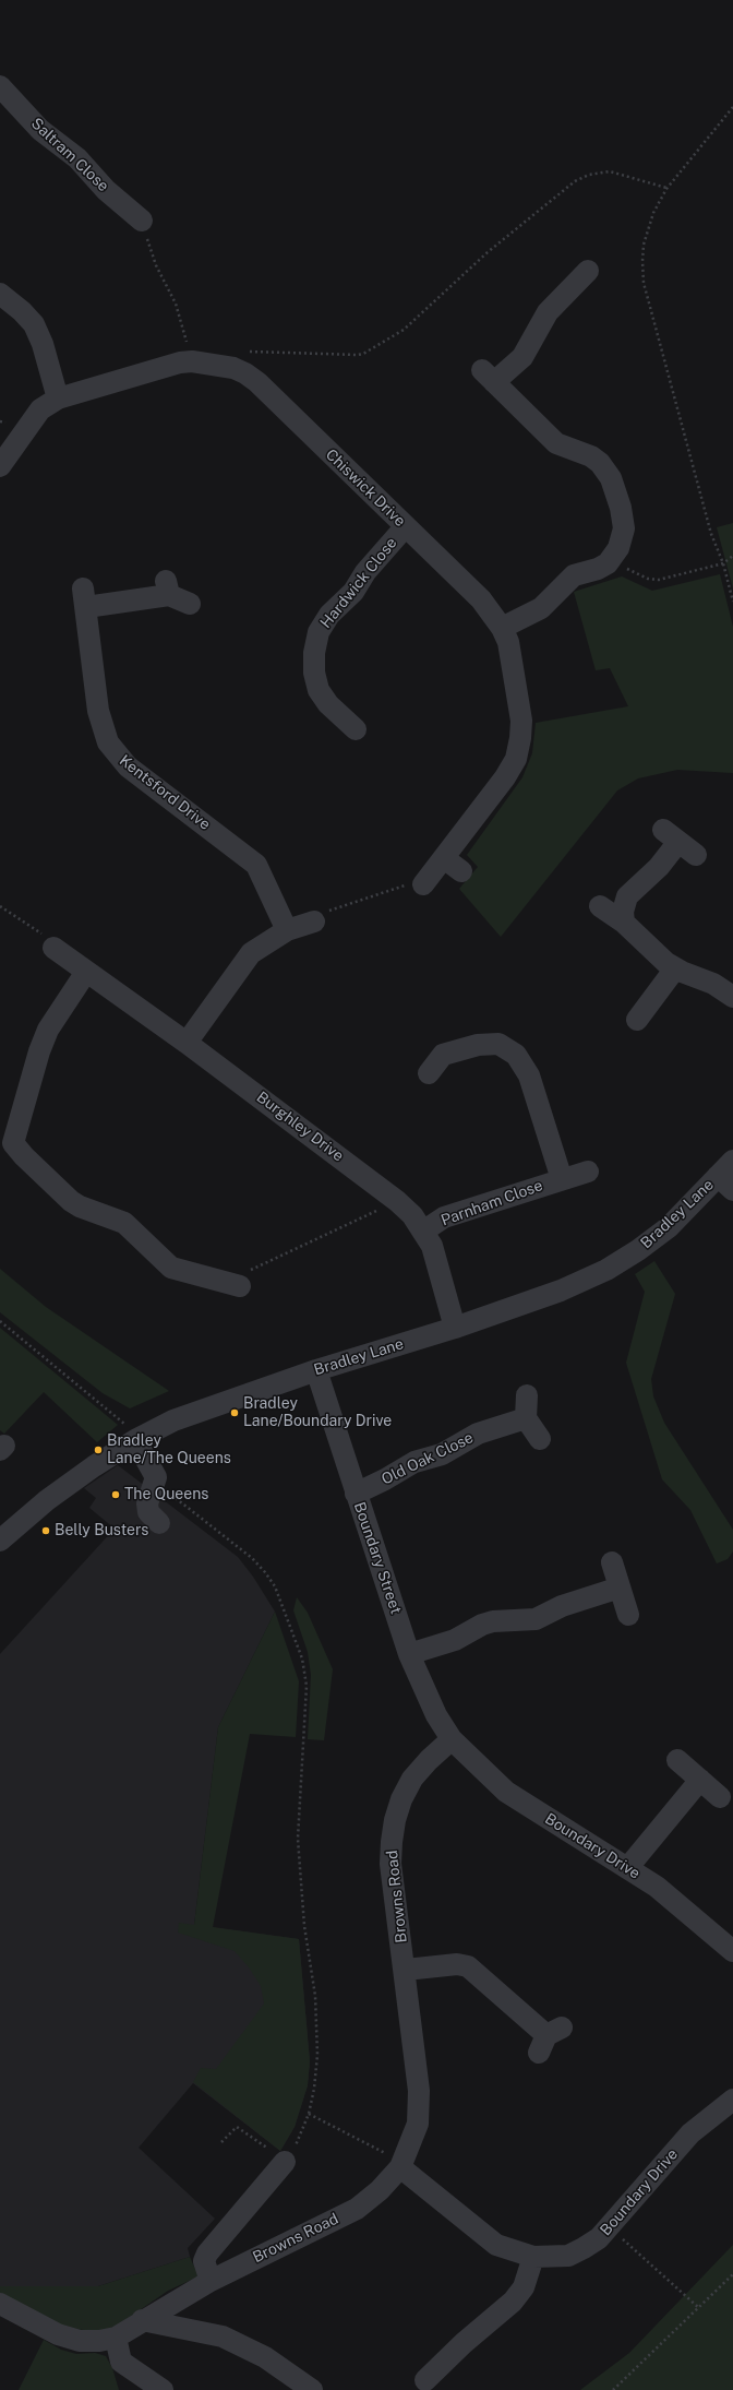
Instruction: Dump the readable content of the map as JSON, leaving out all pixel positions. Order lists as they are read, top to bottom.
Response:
{
  "streets": {
    "street": [
      "Saltram Close",
      "Chiswick Drive",
      "Hardwick Close",
      "Kentsford Drive",
      "Burghley Drive",
      "Parnham Close",
      "Bradley Lane",
      "Old Oak Close",
      "Boundary Street",
      "Boundary Drive",
      "Browns Road"
    ]
  },
  "crossings": [
    ["Chiswick Drive", "Hardwick Close"],
    ["Burghley Drive", "Parnham Close"],
    ["Burghley Drive", "Bradley Lane"],
    ["Bradley Lane", "Boundary Street"],
    ["Old Oak Close", "Boundary Street"],
    ["Boundary Street", "Boundary Drive"],
    ["Boundary Street", "Browns Road"],
    ["Boundary Drive", "Browns Road"]
  ],
  "places": [
    "Bradley Lane/Boundary Drive",
    "Bradley Lane/The Queens",
    "The Queens",
    "Belly Busters"
  ]
}
